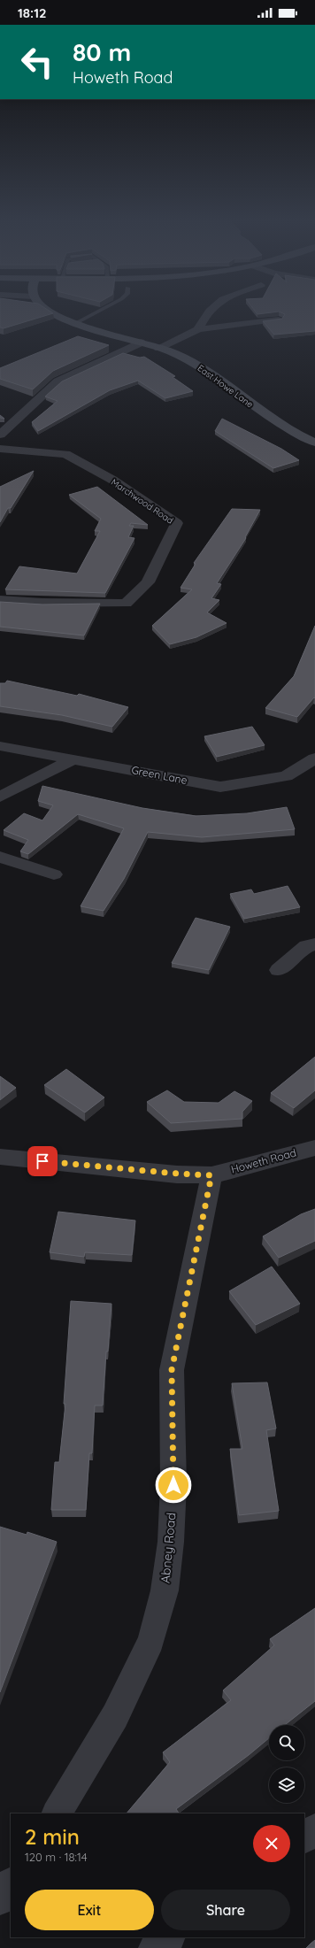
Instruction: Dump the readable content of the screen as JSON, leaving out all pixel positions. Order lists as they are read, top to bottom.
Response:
{
  "streets": {
    "street": [
      "East Howe Lane",
      "Marchwood Road",
      "Green Lane",
      "Howeth Road",
      "Abney Road"
    ]
  },
  "crossings": [
    ["Howeth Road", "Abney Road"]
  ],
  "page": {
    "status": "18:12",
    "turn": ["80 m", "Howeth Road"],
    "heading": ["2 min", "120 m · 18:14"],
    "buttons": ["Exit", "Share"]
  }
}
